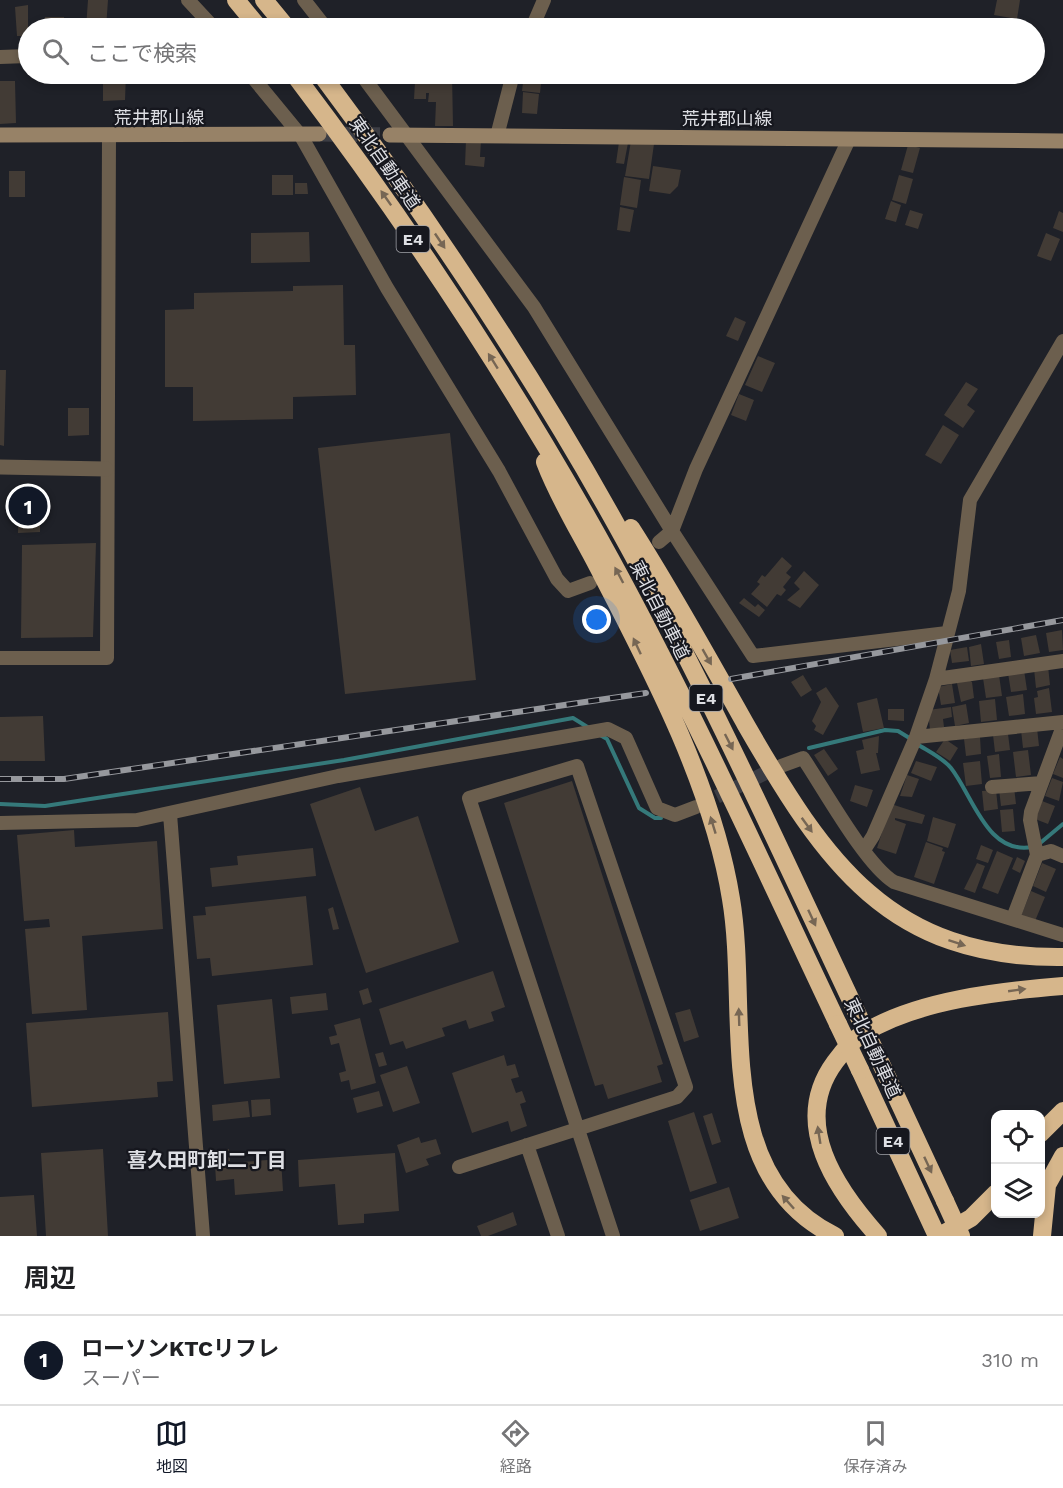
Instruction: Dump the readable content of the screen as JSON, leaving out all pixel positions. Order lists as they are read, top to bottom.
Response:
{
  "streets": {
    "highway": ["東北自動車道", "E4"],
    "main road": ["荒井郡山線"]
  },
  "districts": ["喜久田町卸二丁目"],
  "page": {
    "search": "ここで検索",
    "pins": "1",
    "heading": "周辺",
    "list": [
      {
        "mark": "1",
        "name": "ローソンKTCリフレ",
        "note": "スーパー",
        "value": "310 m"
      }
    ],
    "nav": ["地図", "経路", "保存済み"]
  }
}
